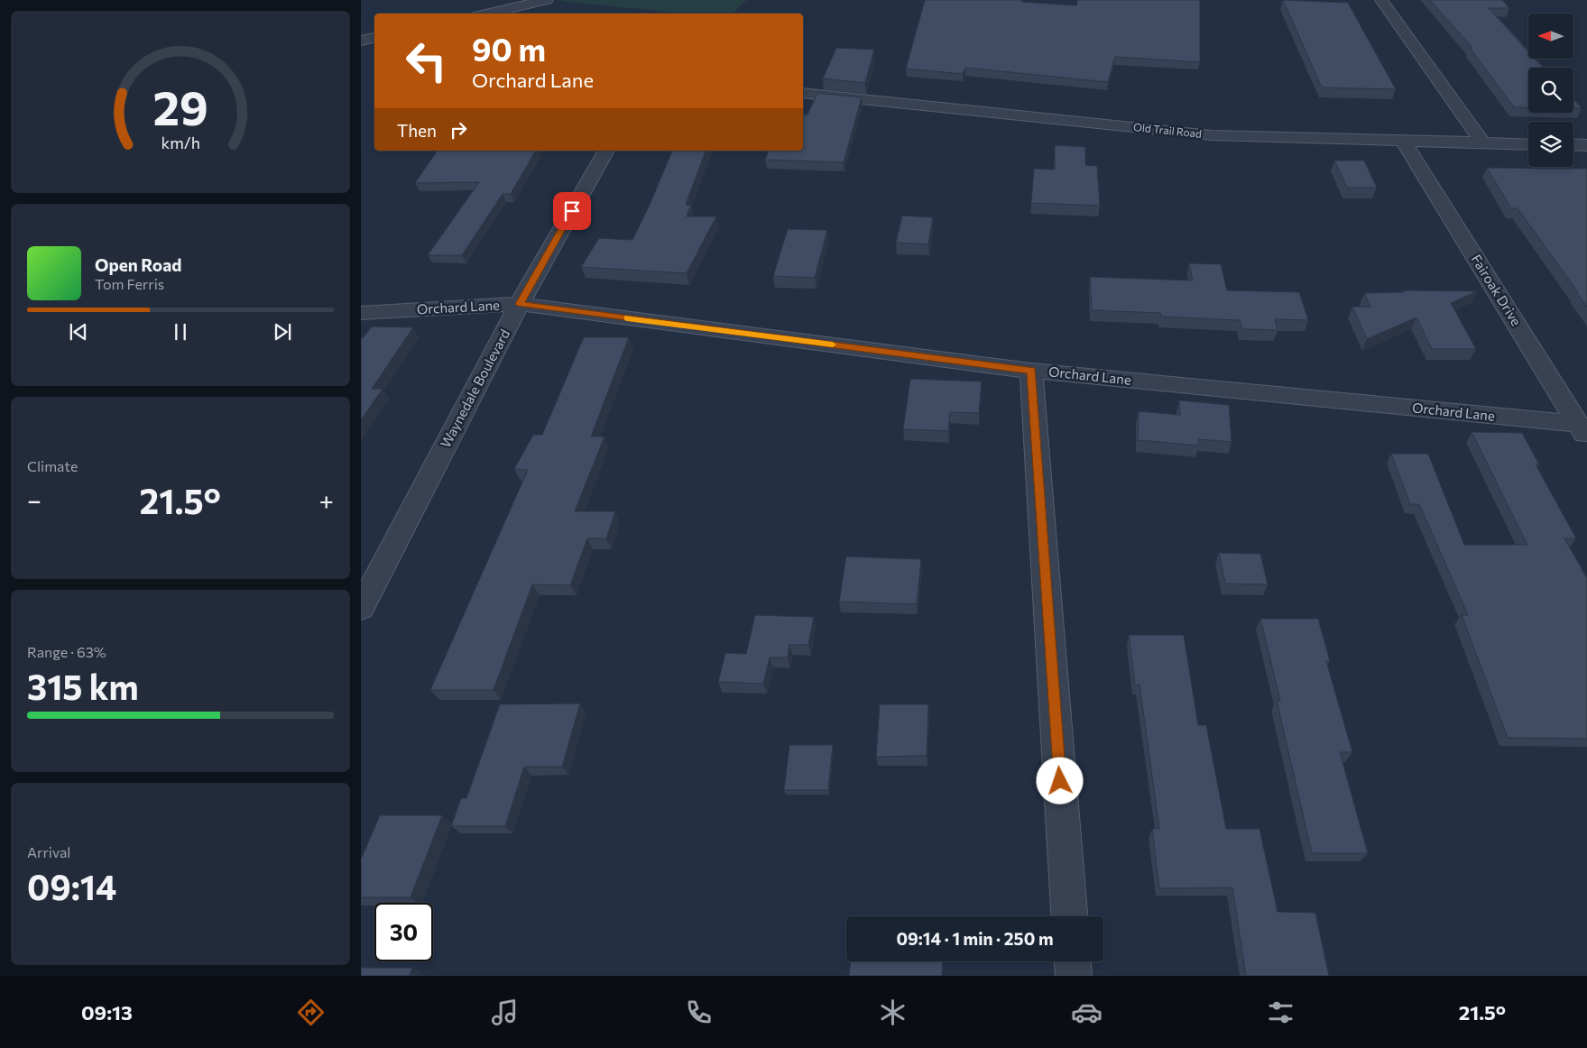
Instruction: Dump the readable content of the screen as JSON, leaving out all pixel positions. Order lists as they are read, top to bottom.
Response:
{
  "streets": {
    "street": [
      "Old Trail Road",
      "Fairoak Drive",
      "Orchard Lane",
      "Waynedale Boulevard"
    ]
  },
  "crossings": [
    ["Old Trail Road", "Fairoak Drive"],
    ["Fairoak Drive", "Orchard Lane"],
    ["Orchard Lane", "Waynedale Boulevard"]
  ],
  "north": "left",
  "page": {
    "turn": ["90 m", "Orchard Lane"],
    "then": "Then",
    "song": ["Open Road", "Tom Ferris"],
    "tile": [
      "Climate",
      ["Range · 63%", "315 km"],
      ["Arrival", "09:14"]
    ],
    "heat": ["−", "21.5°", "+"],
    "limit": "30",
    "trip": "09:14 · 1 min · 250 m",
    "tabs": ["09:13", "21.5°"],
    "gauge": ["29", "km/h"]
  }
}
